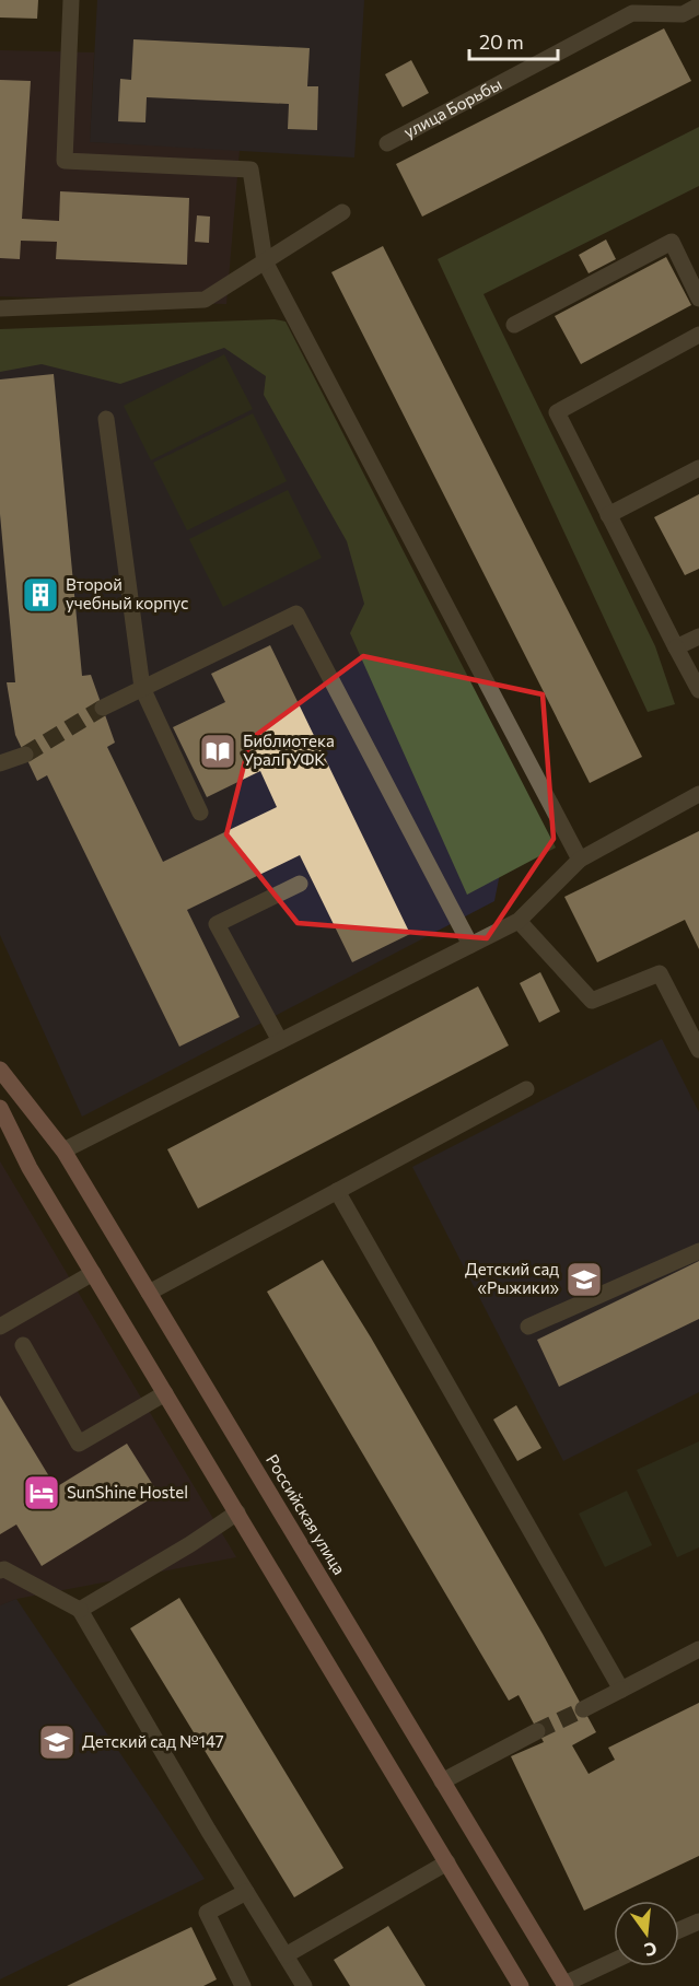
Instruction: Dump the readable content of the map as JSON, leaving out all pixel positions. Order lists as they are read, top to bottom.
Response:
{
  "streets": {
    "main road": ["Российская улица"],
    "street": ["улица Борьбы"]
  },
  "places": {
    "building": ["Второй учебный корпус"],
    "library": ["Библиотека УралГУФК"],
    "school or university": ["Детский сад «Рыжики»", "Детский сад №147"],
    "hotel": ["SunShine Hostel"]
  },
  "scale_bar": "20 m",
  "north": "bottom"
}
